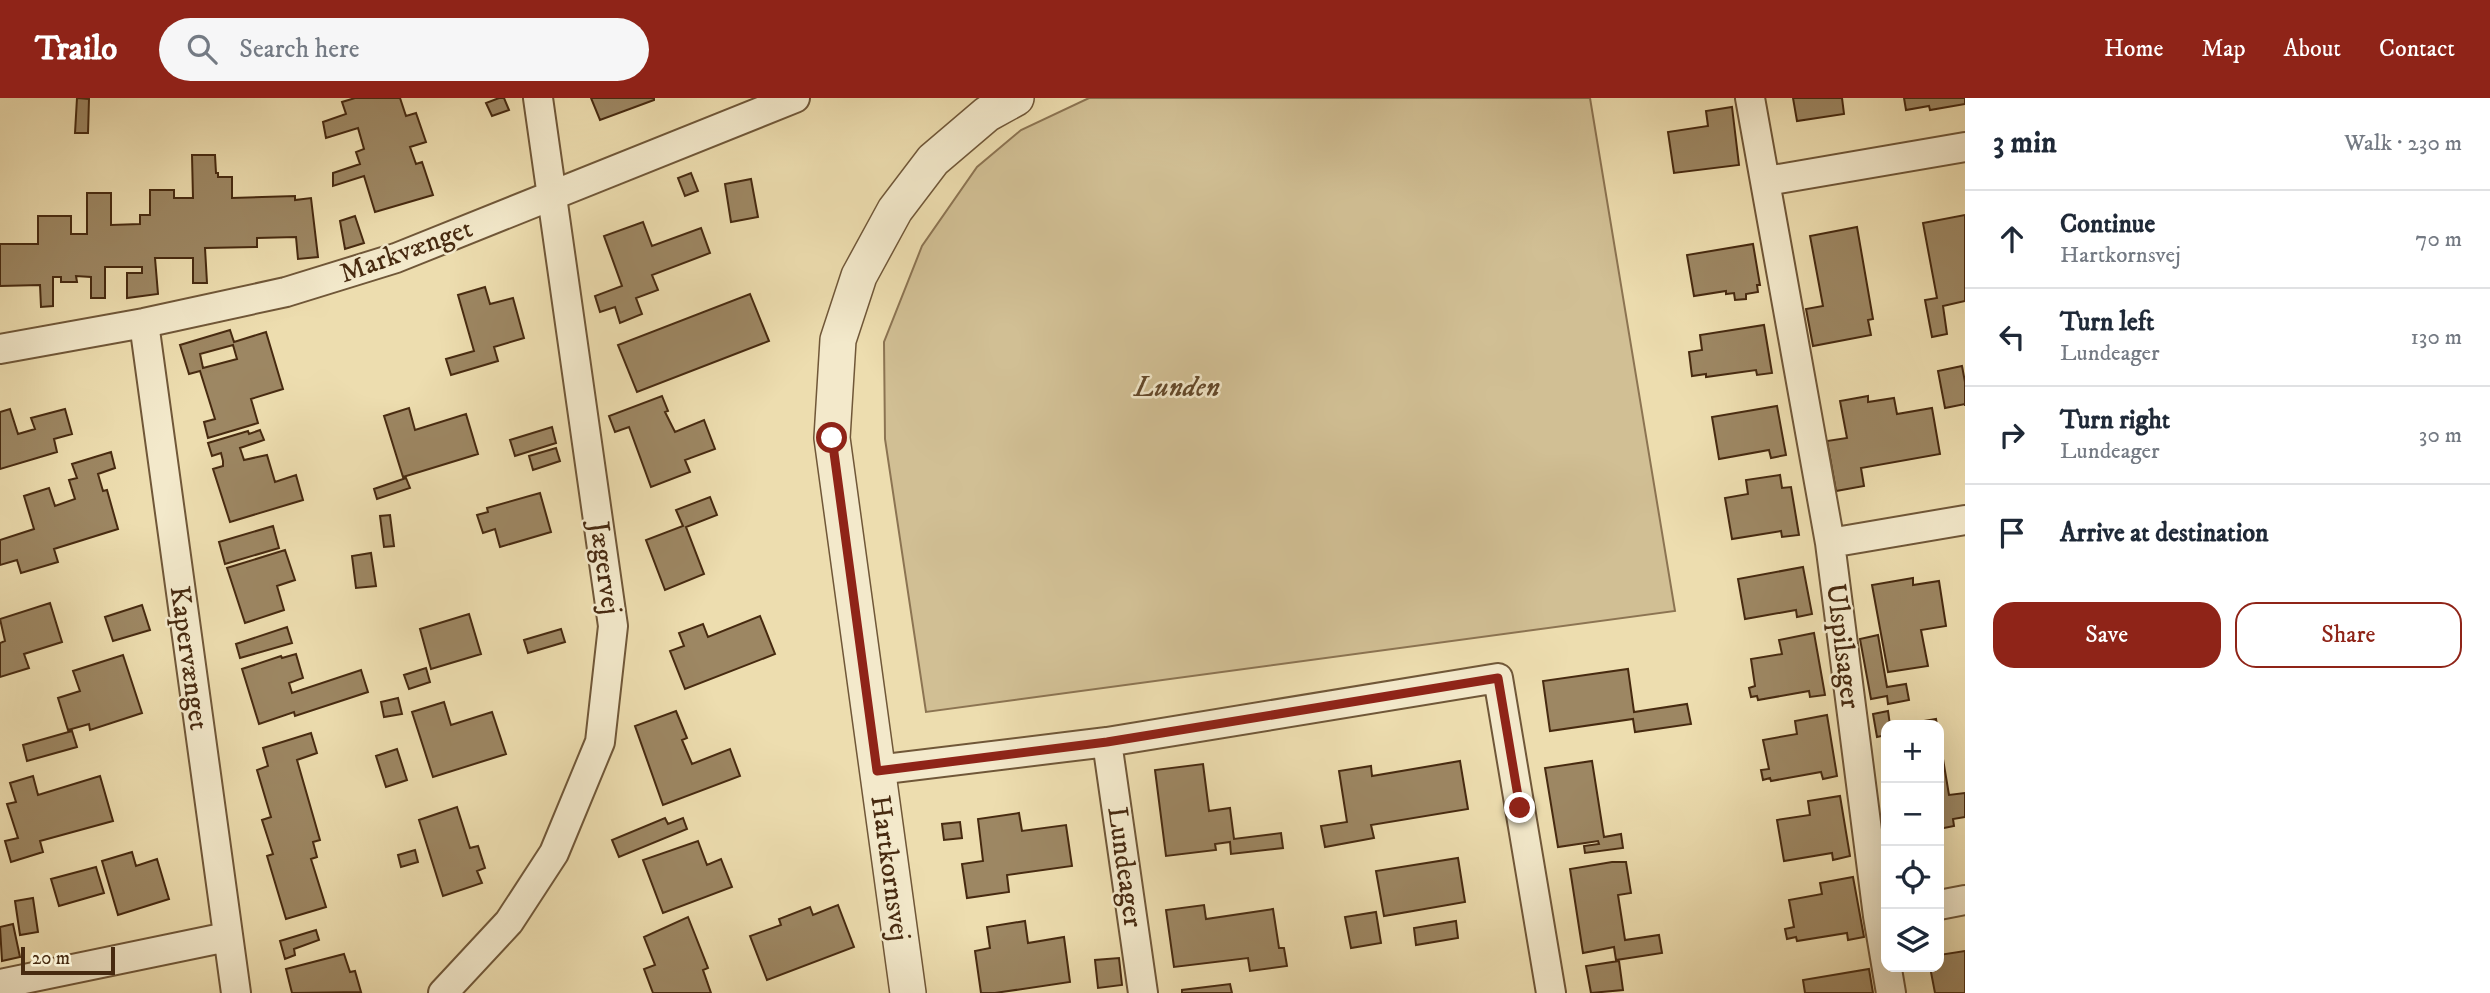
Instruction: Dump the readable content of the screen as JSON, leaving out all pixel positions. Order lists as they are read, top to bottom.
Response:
{
  "streets": {
    "street": [
      "Markvænget",
      "Jægervej",
      "Ulspilsager",
      "Kapervænget",
      "Lundeager",
      "Hartkornsvej"
    ]
  },
  "crossings": [
    ["Markvænget", "Jægervej"],
    ["Markvænget", "Kapervænget"]
  ],
  "parks": ["Lunden"],
  "scale_bar": "20 m",
  "page": {
    "header": "Trailo",
    "search": "Search here",
    "nav": [
      "Home",
      "Map",
      "About",
      "Contact"
    ],
    "heading": ["3 min", "Walk · 230 m"],
    "list": [
      ["Continue", "Hartkornsvej", "70 m"],
      ["Turn left", "Lundeager", "130 m"],
      ["Turn right", "Lundeager", "30 m"],
      "Arrive at destination"
    ],
    "buttons": ["Save", "Share"],
    "map_buttons": ["+", "−"],
    "scale": "20 m"
  }
}
